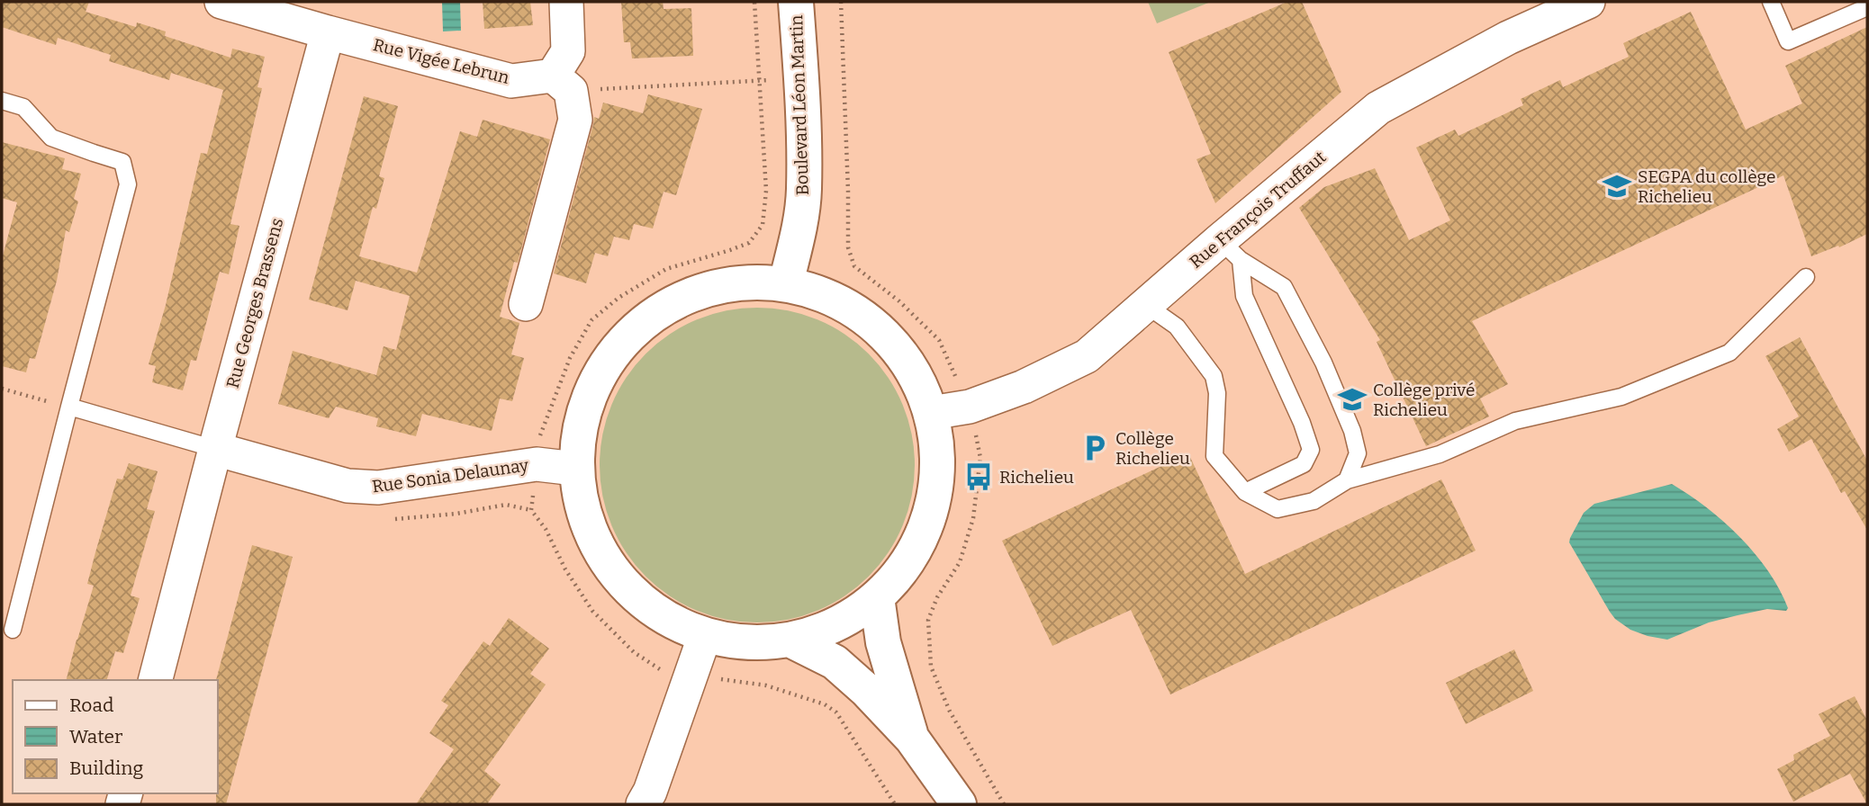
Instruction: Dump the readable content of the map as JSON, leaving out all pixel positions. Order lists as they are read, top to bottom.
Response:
{
  "streets": {
    "main road": ["Boulevard Léon Martin"],
    "street": [
      "Rue Vigée Lebrun",
      "Rue François Truffaut",
      "Rue Georges Brassens",
      "Rue Sonia Delaunay"
    ]
  },
  "crossings": [
    ["Rue Vigée Lebrun", "Rue Georges Brassens"],
    ["Rue Georges Brassens", "Rue Sonia Delaunay"]
  ],
  "places": {
    "school or university": ["SEGPA du collège Richelieu", "Collège privé Richelieu"],
    "parking": ["Collège Richelieu"],
    "bus stop": ["Richelieu"]
  },
  "legend": ["Road", "Water", "Building"]
}
